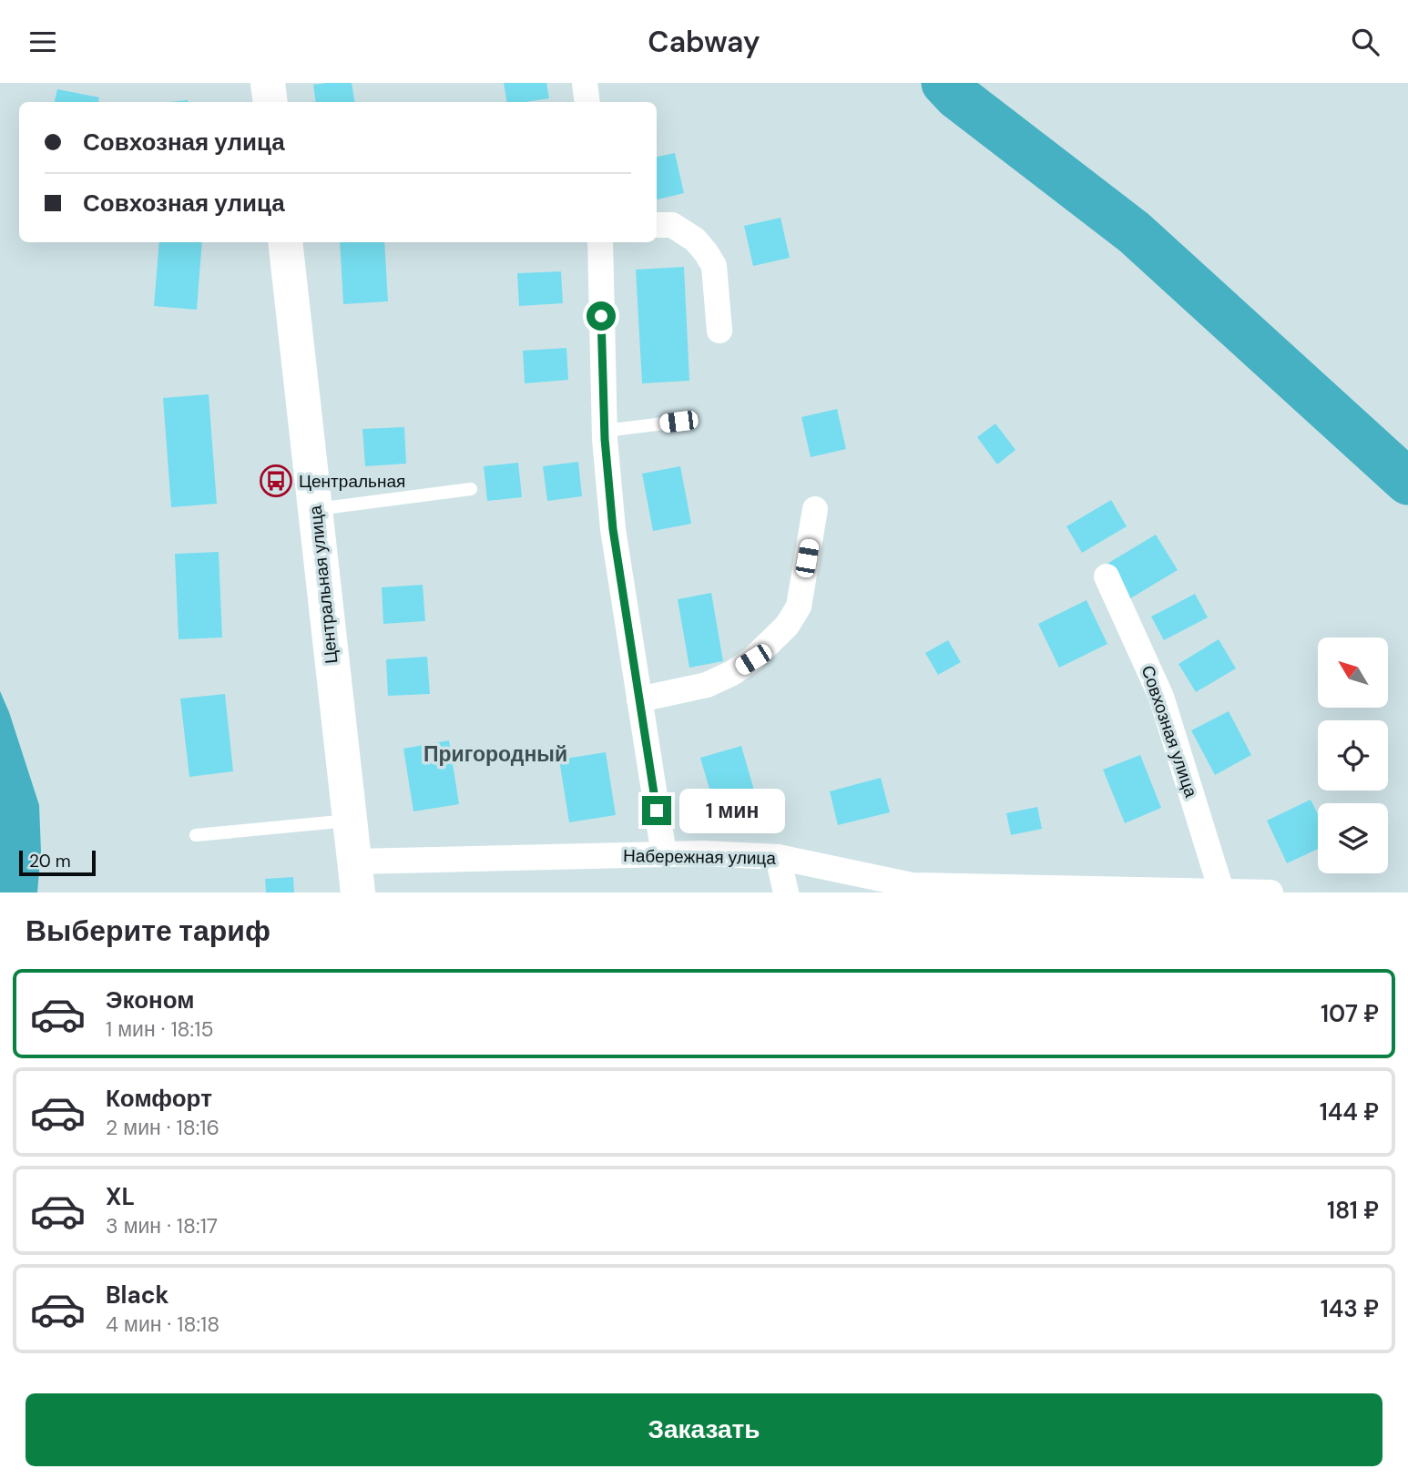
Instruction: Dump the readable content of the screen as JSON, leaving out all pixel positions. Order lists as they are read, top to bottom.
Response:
{
  "streets": {
    "street": ["Центральная улица", "Совхозная улица", "Набережная улица"]
  },
  "crossings": [
    ["Центральная улица", "Набережная улица"],
    ["Совхозная улица", "Набережная улица"]
  ],
  "districts": ["Пригородный"],
  "places": {
    "bus stop": ["Центральная"]
  },
  "scale_bar": "20 m",
  "north": "top left",
  "page": {
    "header": "Cabway",
    "banner": ["Совхозная улица", "Совхозная улица"],
    "bubble": "1 мин",
    "scale": "20 m",
    "heading": "Выберите тариф",
    "list": [
      {
        "name": "Эконом",
        "note": "1 мин · 18:15",
        "value": "107 ₽"
      },
      {
        "name": "Комфорт",
        "note": "2 мин · 18:16",
        "value": "144 ₽"
      },
      {
        "name": "XL",
        "note": "3 мин · 18:17",
        "value": "181 ₽"
      },
      {
        "name": "Black",
        "note": "4 мин · 18:18",
        "value": "143 ₽"
      }
    ],
    "buttons": "Заказать"
  }
}
